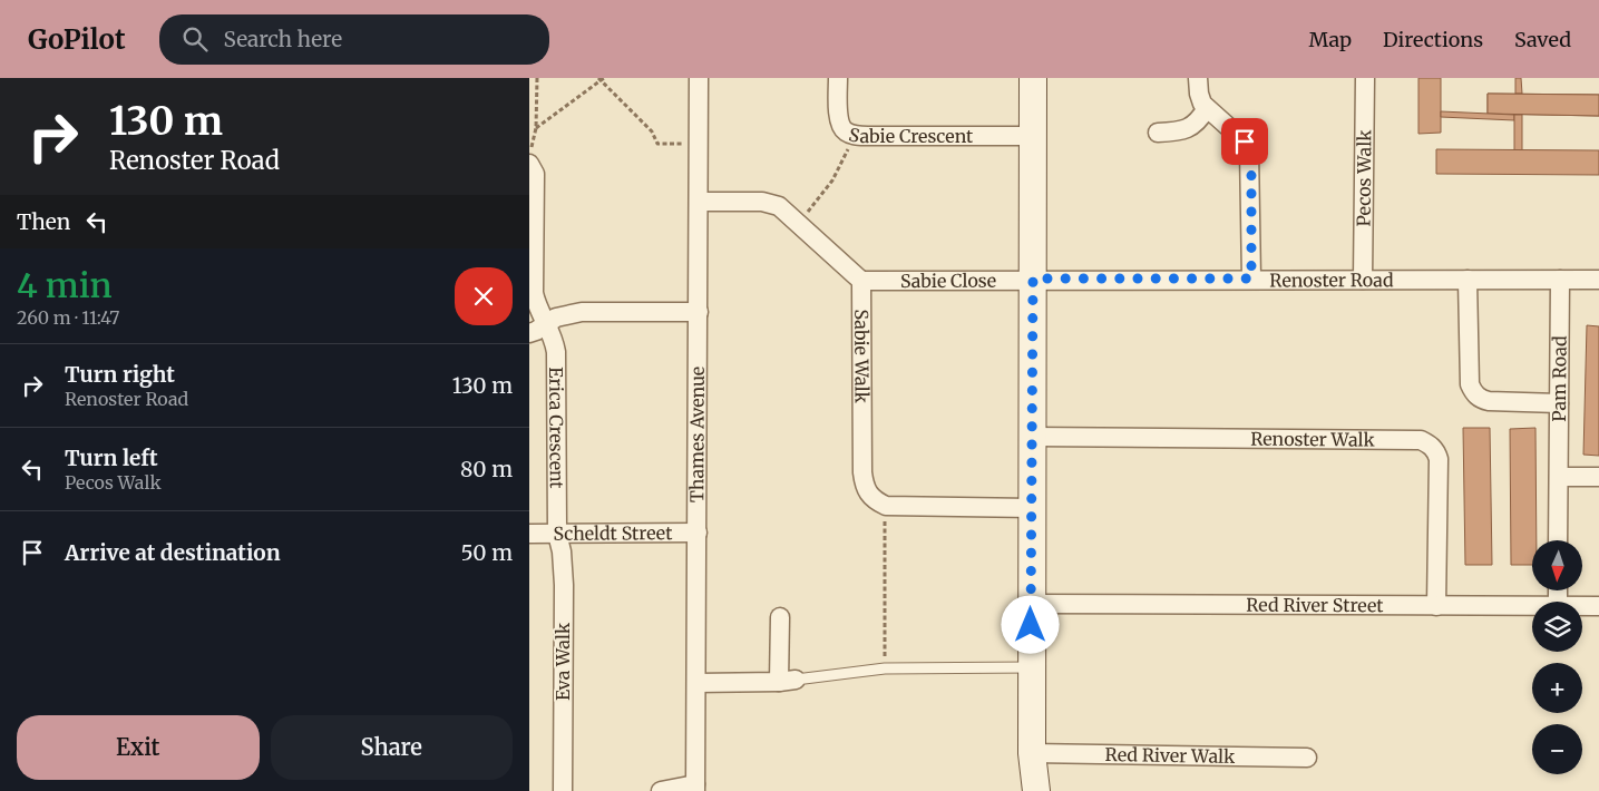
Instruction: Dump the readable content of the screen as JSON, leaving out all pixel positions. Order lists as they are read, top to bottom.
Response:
{
  "streets": {
    "street": [
      "Sabie Crescent",
      "Pecos Walk",
      "Sabie Close",
      "Renoster Road",
      "Sabie Walk",
      "Pam Road",
      "Erica Crescent",
      "Thames Avenue",
      "Renoster Walk",
      "Scheldt Street",
      "Red River Street",
      "Eva Walk",
      "Red River Walk"
    ]
  },
  "crossings": [
    ["Pecos Walk", "Renoster Road"],
    ["Sabie Close", "Renoster Road"],
    ["Sabie Close", "Sabie Walk"],
    ["Renoster Road", "Pam Road"],
    ["Erica Crescent", "Scheldt Street"],
    ["Erica Crescent", "Eva Walk"],
    ["Thames Avenue", "Scheldt Street"],
    ["Renoster Walk", "Red River Street"],
    ["Scheldt Street", "Eva Walk"]
  ],
  "north": "bottom",
  "page": {
    "header": "GoPilot",
    "search": "Search here",
    "nav": ["Map", "Directions", "Saved"],
    "turn": ["130 m", "Renoster Road"],
    "then": "Then",
    "heading": ["4 min", "260 m · 11:47"],
    "list": [
      {
        "name": "Turn right",
        "note": "Renoster Road",
        "value": "130 m"
      },
      {
        "name": "Turn left",
        "note": "Pecos Walk",
        "value": "80 m"
      },
      {
        "name": "Arrive at destination",
        "value": "50 m"
      }
    ],
    "map_buttons": ["+", "−"],
    "buttons": ["Exit", "Share"]
  }
}
